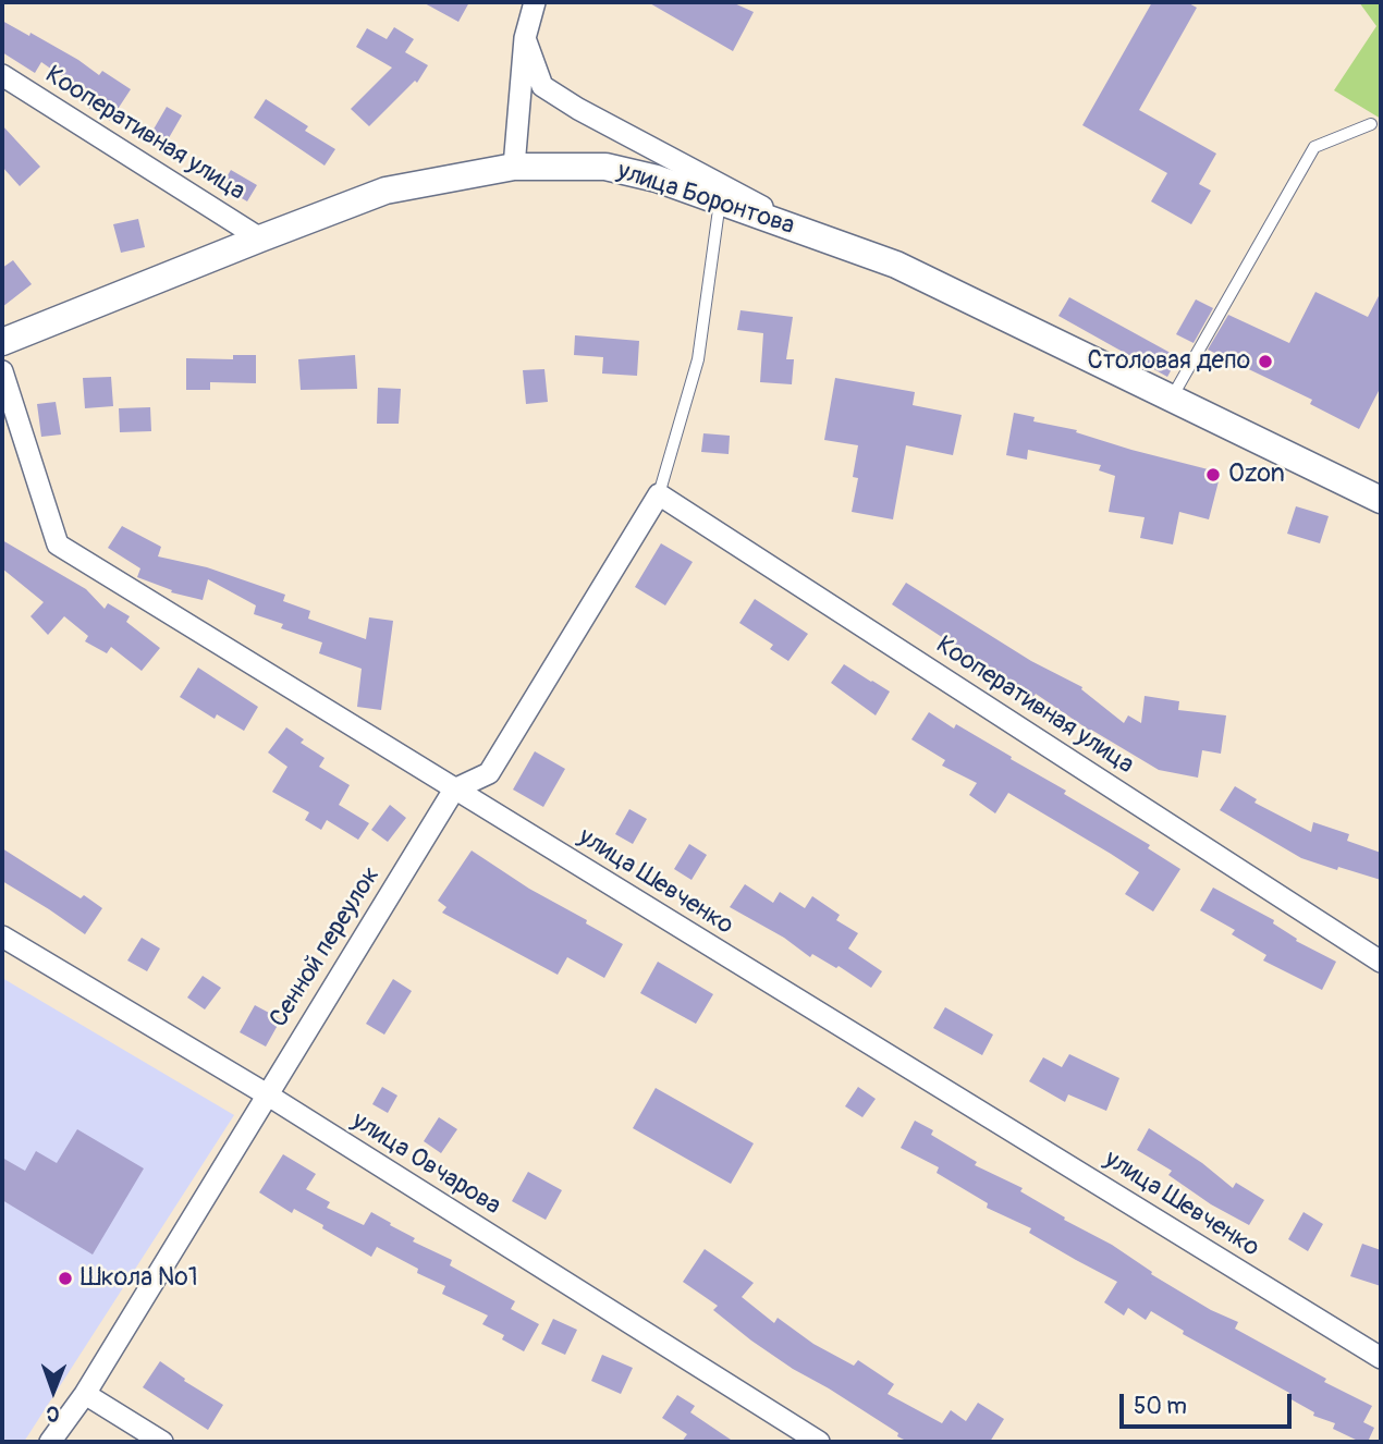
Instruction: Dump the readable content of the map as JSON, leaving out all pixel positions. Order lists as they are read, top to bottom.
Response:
{
  "streets": {
    "street": [
      "Кооперативная улица",
      "улица Боронтова",
      "улица Шевченко",
      "Сенной переулок",
      "улица Овчарова"
    ]
  },
  "crossings": [
    ["Кооперативная улица", "улица Боронтова"],
    ["улица Шевченко", "Сенной переулок"],
    ["Сенной переулок", "улица Овчарова"]
  ],
  "places": ["Столовая депо", "Ozon", "Школа №1"],
  "scale_bar": "50 m",
  "north": "bottom"
}
